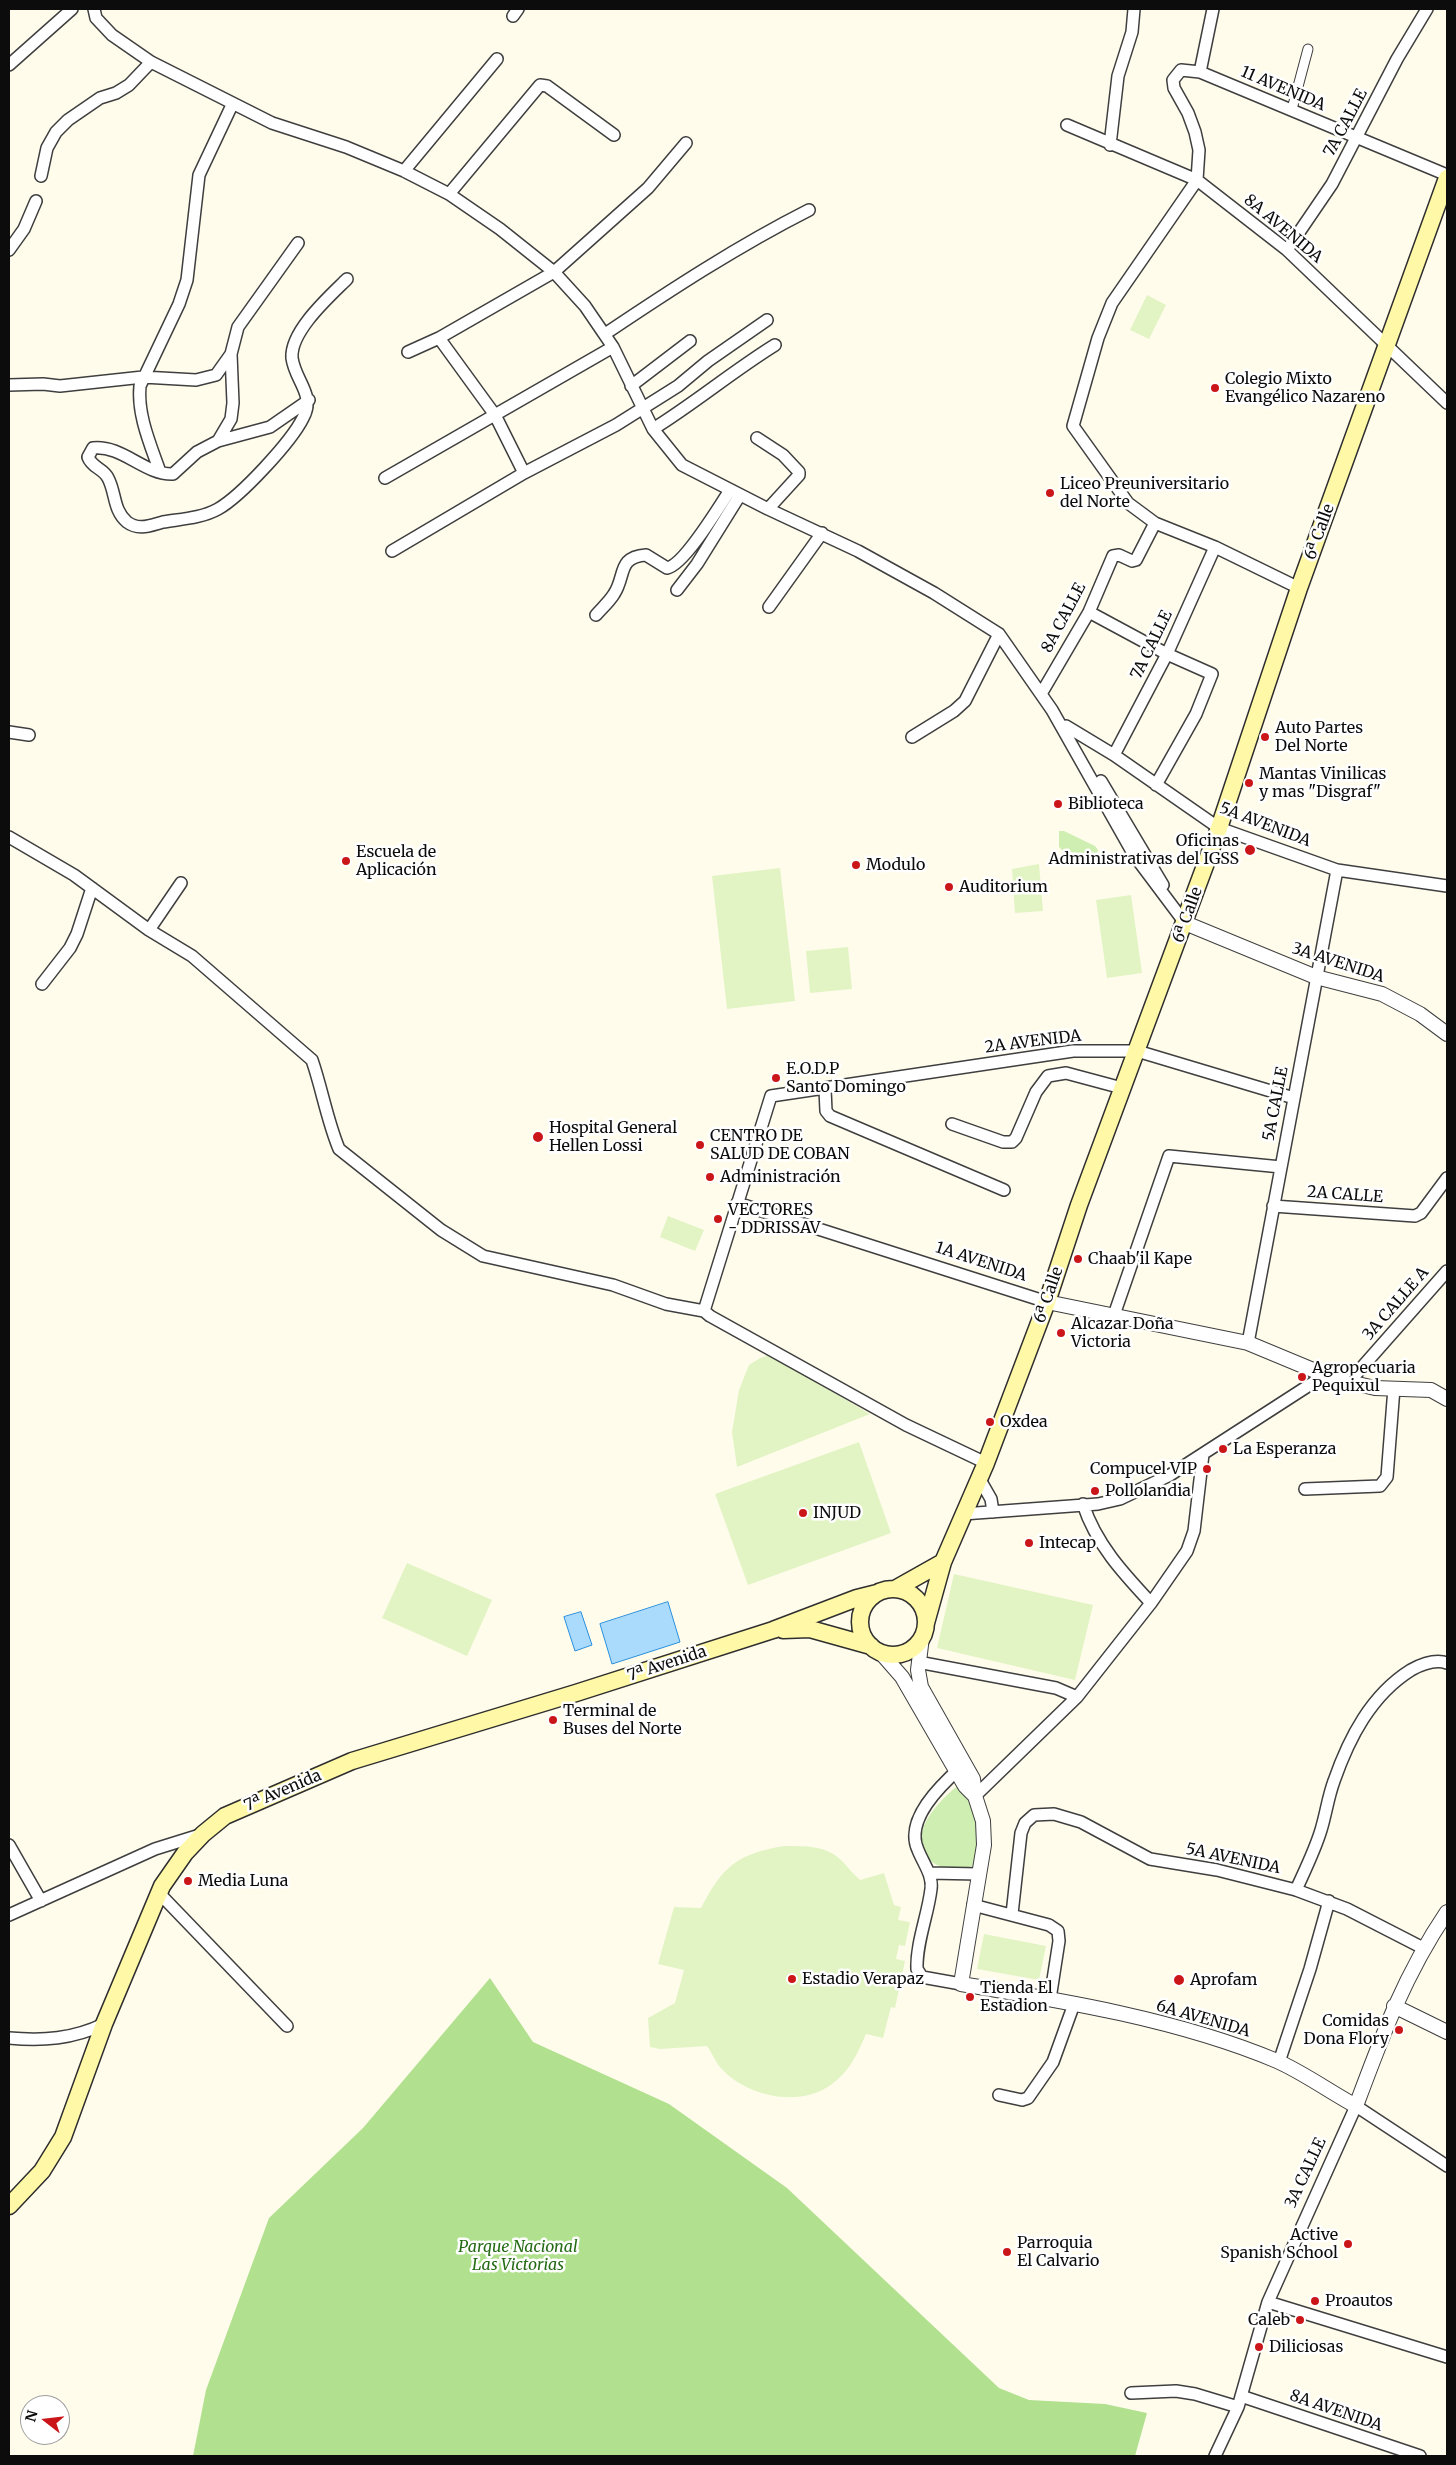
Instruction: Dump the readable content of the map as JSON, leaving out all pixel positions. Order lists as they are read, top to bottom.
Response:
{
  "streets": {
    "main road": ["6ª Calle", "7ª Avenida"],
    "street": [
      "11 AVENIDA",
      "7A CALLE",
      "8A AVENIDA",
      "8A CALLE",
      "5A AVENIDA",
      "3A AVENIDA",
      "2A AVENIDA",
      "5A CALLE",
      "2A CALLE",
      "1A AVENIDA",
      "3A CALLE A",
      "6A AVENIDA",
      "3A CALLE"
    ]
  },
  "crossings": [
    ["11 AVENIDA", "7A CALLE"],
    ["11 AVENIDA", "6ª Calle"],
    ["7A CALLE", "8A AVENIDA"],
    ["7A CALLE", "5A AVENIDA"],
    ["8A AVENIDA", "6ª Calle"],
    ["8A AVENIDA", "3A CALLE"],
    ["6ª Calle", "5A AVENIDA"],
    ["6ª Calle", "3A AVENIDA"],
    ["6ª Calle", "2A AVENIDA"],
    ["6ª Calle", "1A AVENIDA"],
    ["6ª Calle", "7ª Avenida"],
    ["5A AVENIDA", "5A CALLE"],
    ["5A AVENIDA", "3A CALLE"],
    ["3A AVENIDA", "5A CALLE"],
    ["2A AVENIDA", "5A CALLE"],
    ["2A AVENIDA", "1A AVENIDA"],
    ["5A CALLE", "2A CALLE"],
    ["5A CALLE", "1A AVENIDA"],
    ["1A AVENIDA", "3A CALLE A"],
    ["6A AVENIDA", "3A CALLE"]
  ],
  "parks": ["Parque Nacional Las Victorias"],
  "places": [
    "Colegio Mixto Evangélico Nazareno",
    "Liceo Preuniversitario del Norte",
    "Auto Partes Del Norte",
    "Mantas Vinilicas y mas \"Disgraf\"",
    "Biblioteca",
    "Oficinas Administrativas del IGSS",
    "Escuela de Aplicación",
    "Modulo",
    "Auditorium",
    "E.O.D.P Santo Domingo",
    "Hospital General Hellen Lossi",
    "CENTRO DE SALUD DE COBAN",
    "Administración",
    "VECTORES - DDRISSAV",
    "Chaab'il Kape",
    "Alcazar Doña Victoria",
    "Agropecuaria Pequixul",
    "Oxdea",
    "La Esperanza",
    "Compucel VIP",
    "Pollolandia",
    "INJUD",
    "Intecap",
    "Terminal de Buses del Norte",
    "Media Luna",
    "Estadio Verapaz",
    "Aprofam",
    "Tienda El Estadion",
    "Comidas Dona Flory",
    "Active Spanish School",
    "Parroquia El Calvario",
    "Proautos",
    "Caleb",
    "Diliciosas"
  ],
  "north": "left"
}
